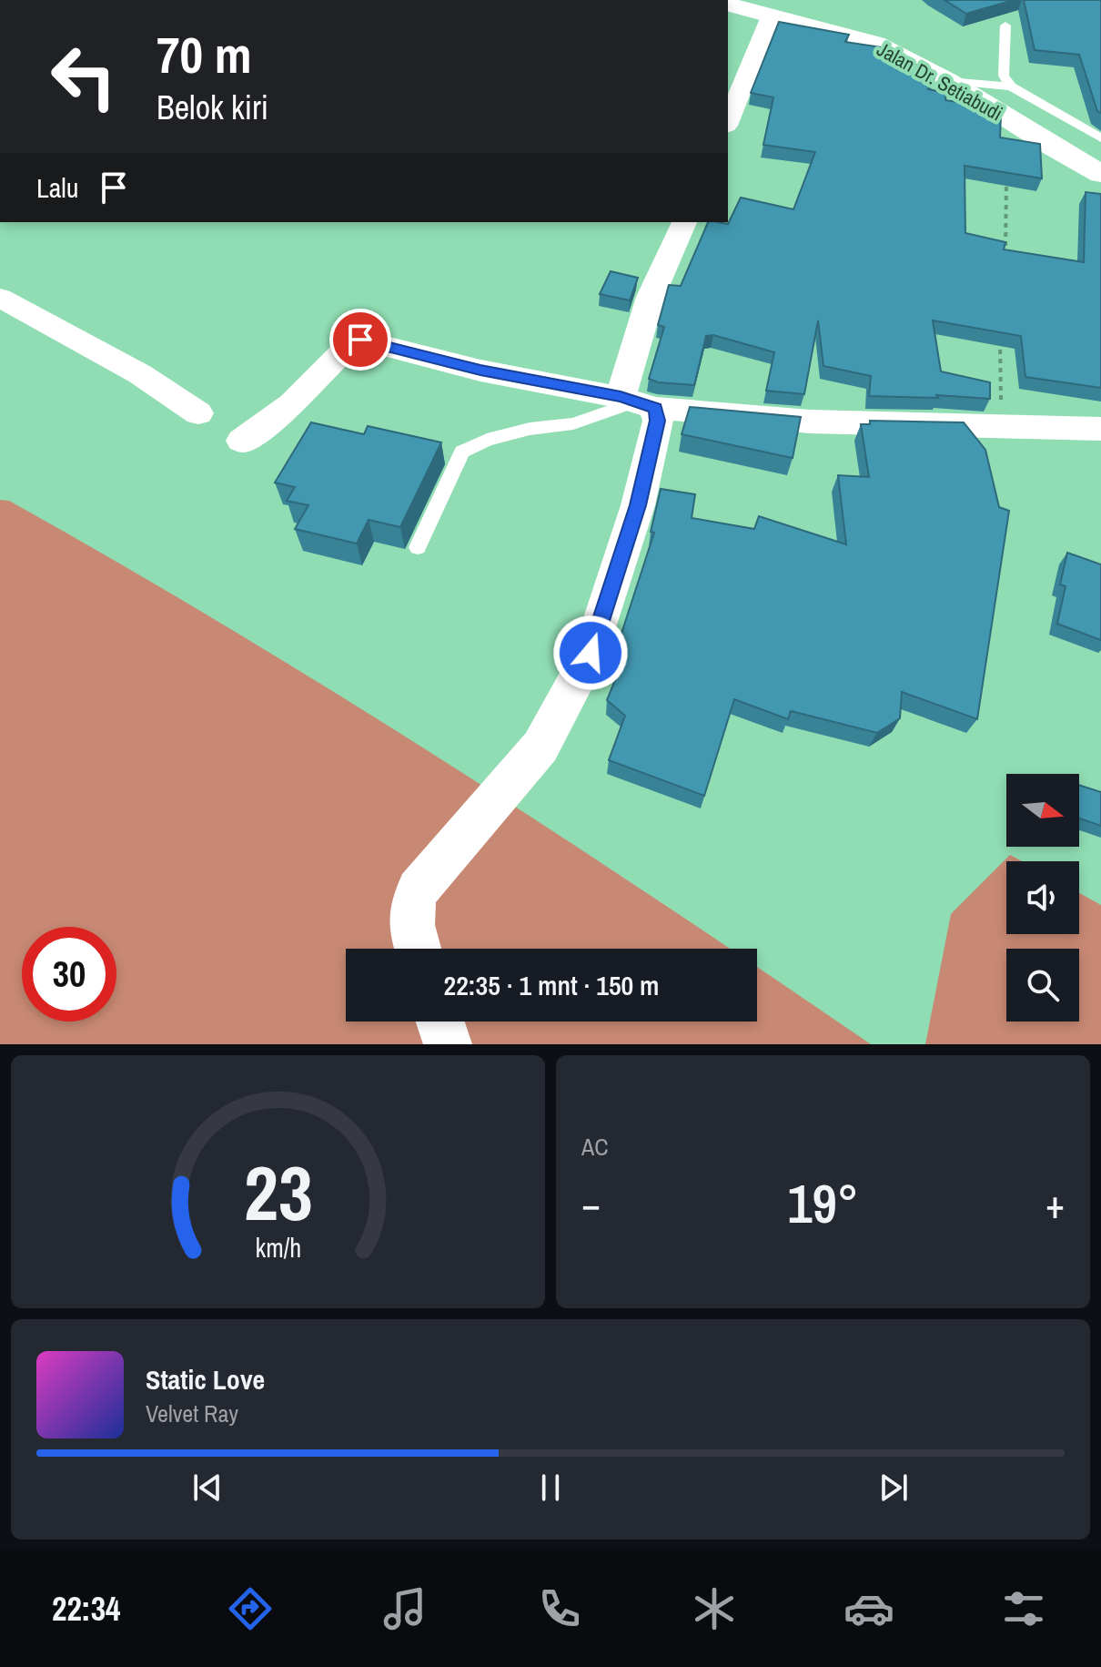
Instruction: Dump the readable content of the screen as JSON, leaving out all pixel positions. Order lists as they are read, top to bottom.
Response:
{
  "streets": {
    "main road": ["Jalan Dr. Setiabudi"]
  },
  "north": "right",
  "page": {
    "turn": ["70 m", "Belok kiri"],
    "then": "Lalu",
    "limit": "30",
    "trip": "22:35 · 1 mnt · 150 m",
    "tile": "AC",
    "heat": ["−", "19°", "+"],
    "song": ["Static Love", "Velvet Ray"],
    "tabs": "22:34",
    "gauge": ["23", "km/h"]
  }
}
